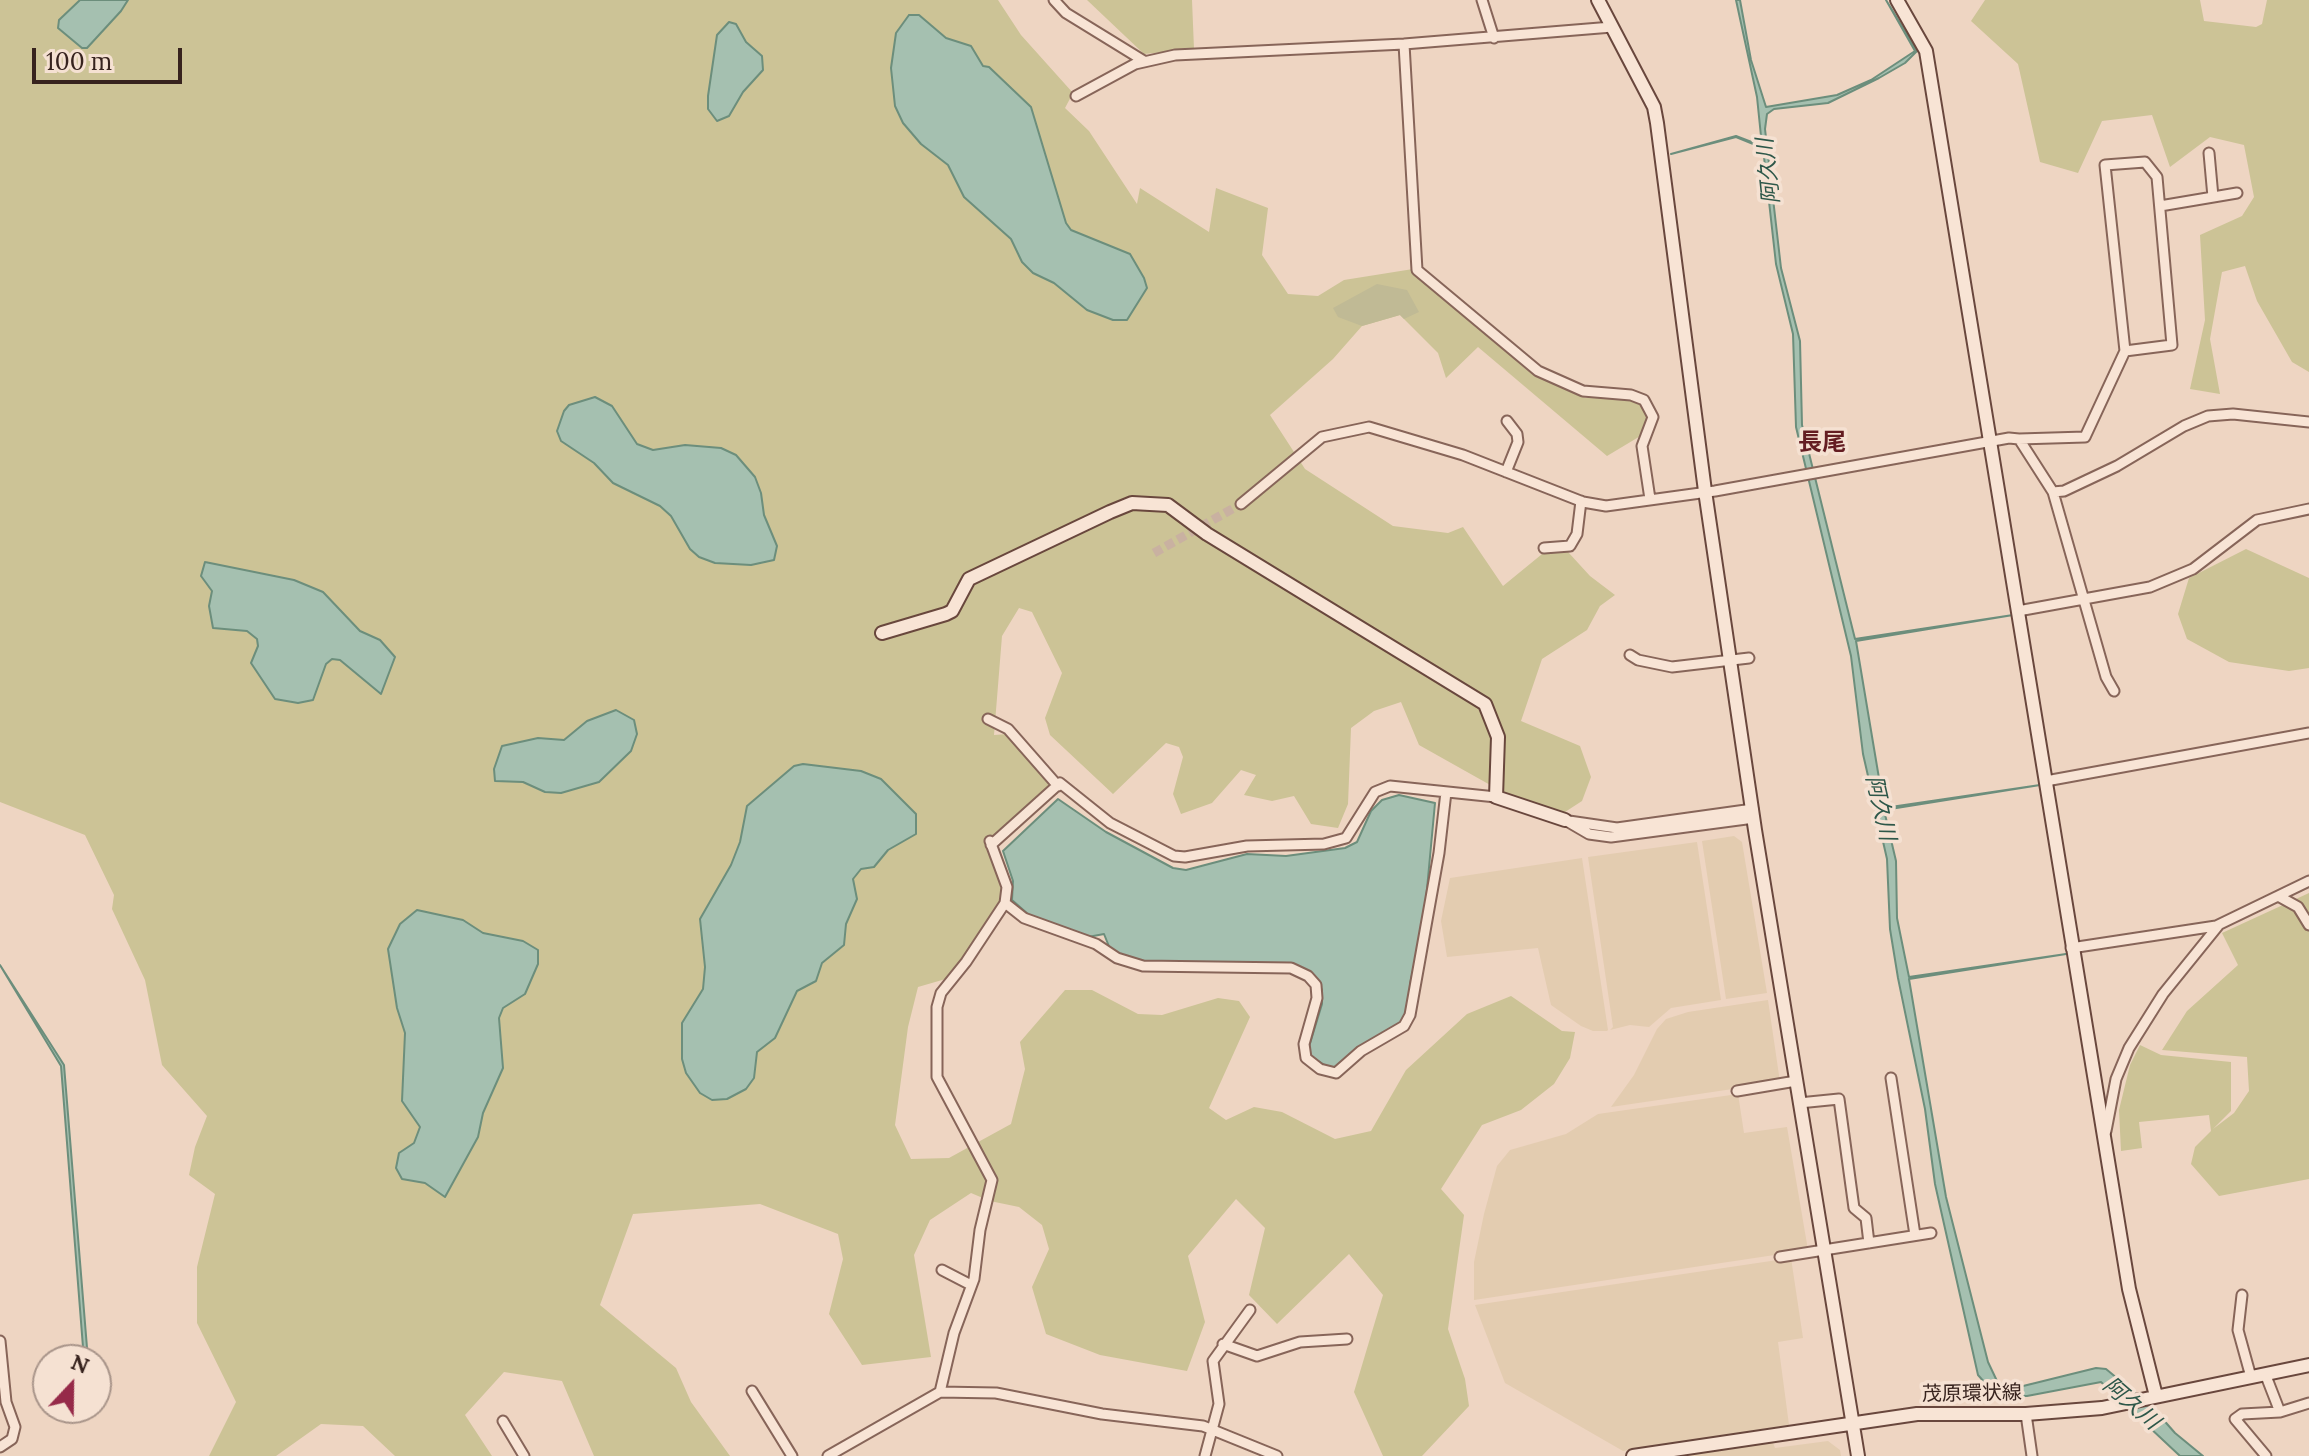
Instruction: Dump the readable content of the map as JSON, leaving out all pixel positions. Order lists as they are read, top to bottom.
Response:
{
  "streets": {
    "street": ["茂原環状線"]
  },
  "districts": ["長尾"],
  "water": ["阿久川"],
  "scale_bar": "100 m",
  "north": "top"
}
